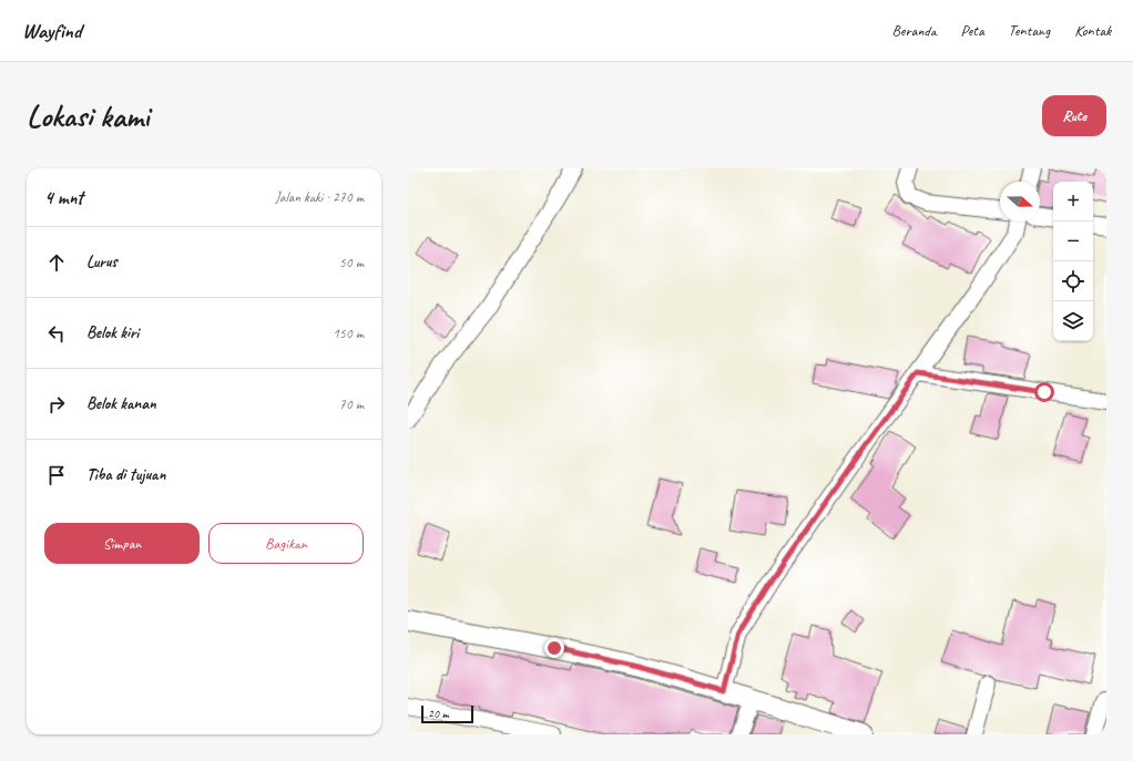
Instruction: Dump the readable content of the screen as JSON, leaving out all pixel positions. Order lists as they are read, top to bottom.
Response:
{
  "scale_bar": "20 m",
  "north": "right",
  "page": {
    "header": "Wayfind",
    "nav": [
      "Beranda",
      "Peta",
      "Tentang",
      "Kontak"
    ],
    "buttons": [
      "Rute",
      ["Simpan", "Bagikan"]
    ],
    "title": "Lokasi kami",
    "heading": ["4 mnt", "Jalan kaki · 270 m"],
    "map_buttons": ["+", "−"],
    "list": [
      ["Lurus", "50 m"],
      ["Belok kiri", "150 m"],
      ["Belok kanan", "70 m"],
      "Tiba di tujuan"
    ],
    "scale": "20 m"
  }
}
